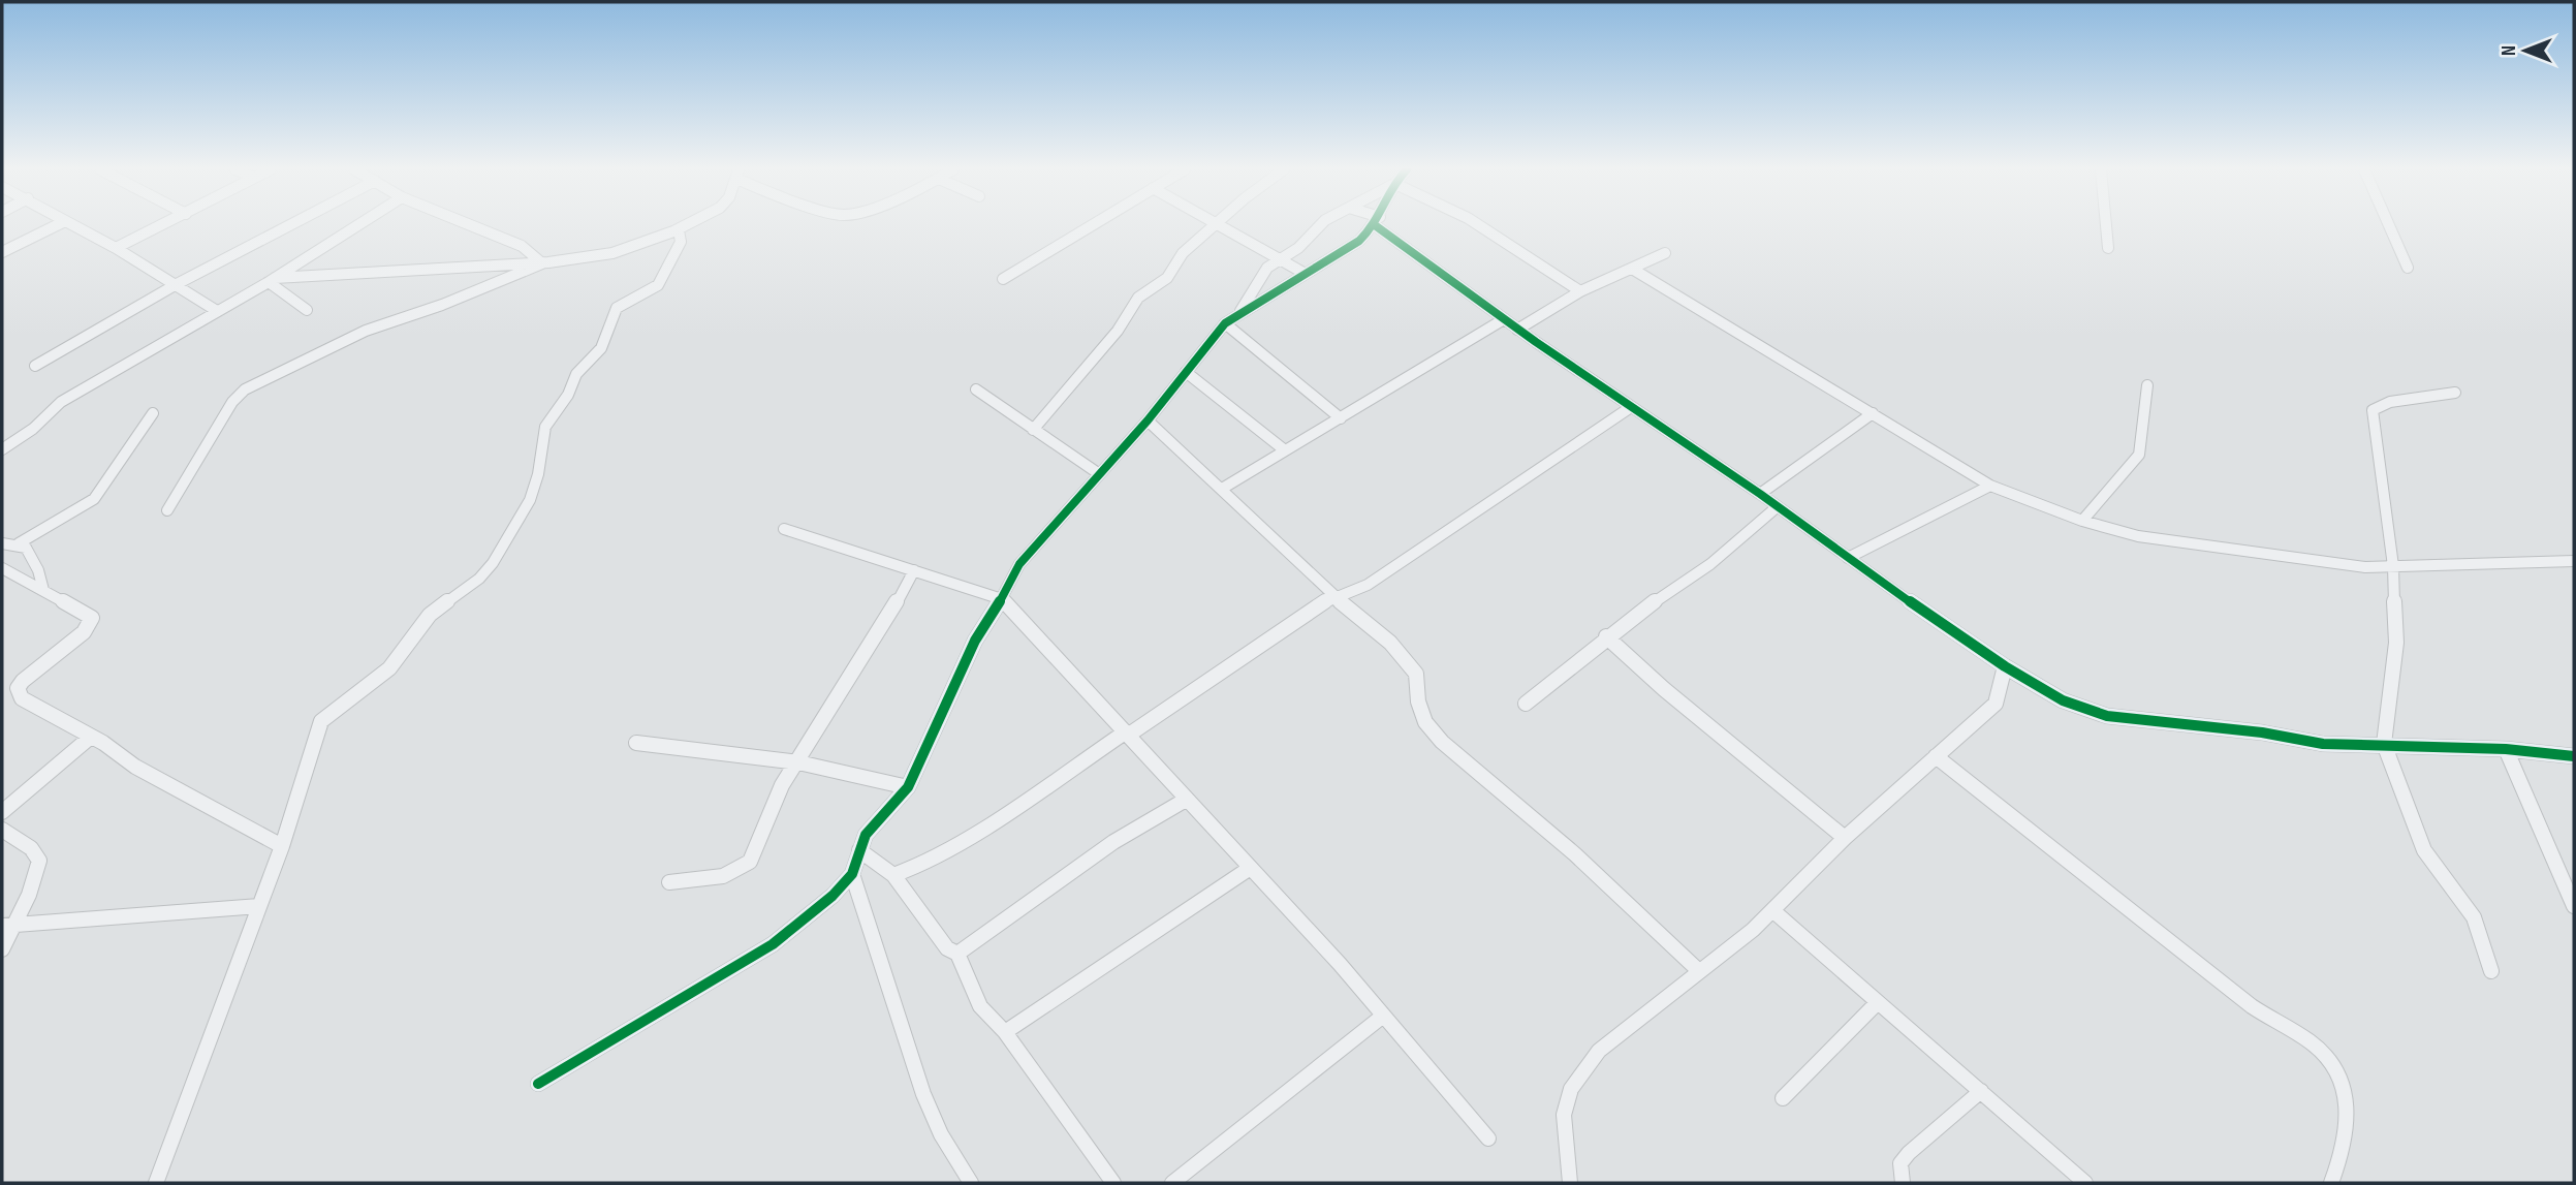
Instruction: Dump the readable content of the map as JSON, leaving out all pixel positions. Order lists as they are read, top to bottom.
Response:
{
  "north": "left"
}
